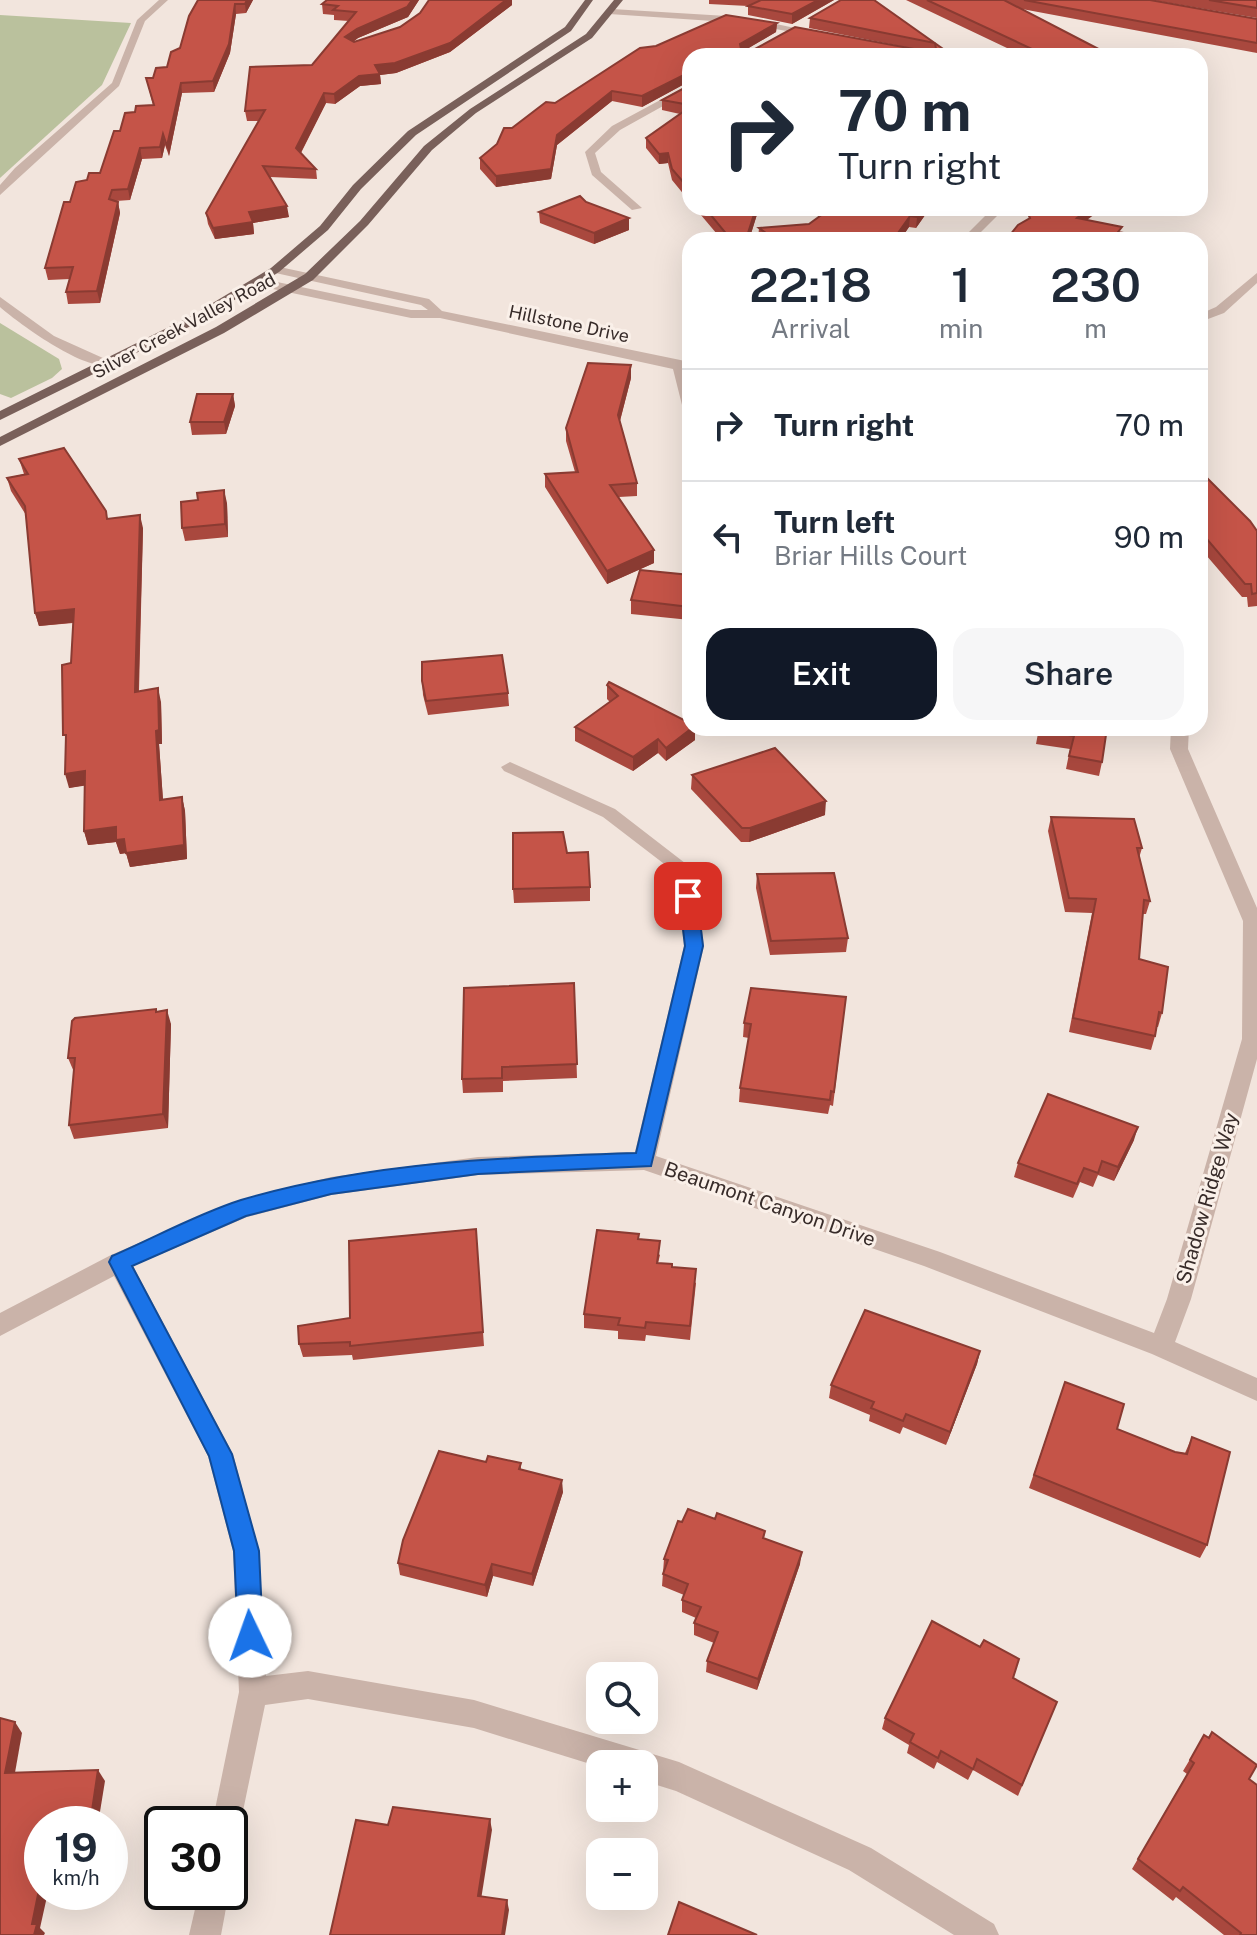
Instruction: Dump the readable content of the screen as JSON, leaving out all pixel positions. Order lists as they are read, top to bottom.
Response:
{
  "streets": {
    "main road": ["Silver Creek Valley Road"],
    "street": ["Hillstone Drive", "Shadow Ridge Way", "Beaumont Canyon Drive"]
  },
  "crossings": [
    ["Hillstone Drive", "Silver Creek Valley Road"],
    ["Shadow Ridge Way", "Beaumont Canyon Drive"]
  ],
  "page": {
    "turn": ["70 m", "Turn right"],
    "eta": [
      "22:18",
      "Arrival",
      "1",
      "min",
      "230",
      "m"
    ],
    "list": [
      {
        "name": "Turn right",
        "value": "70 m"
      },
      {
        "name": "Turn left",
        "note": "Briar Hills Court",
        "value": "90 m"
      }
    ],
    "buttons": ["Exit", "Share"],
    "map_buttons": ["+", "−"],
    "speed": "19 km/h",
    "limit": "30"
  }
}
